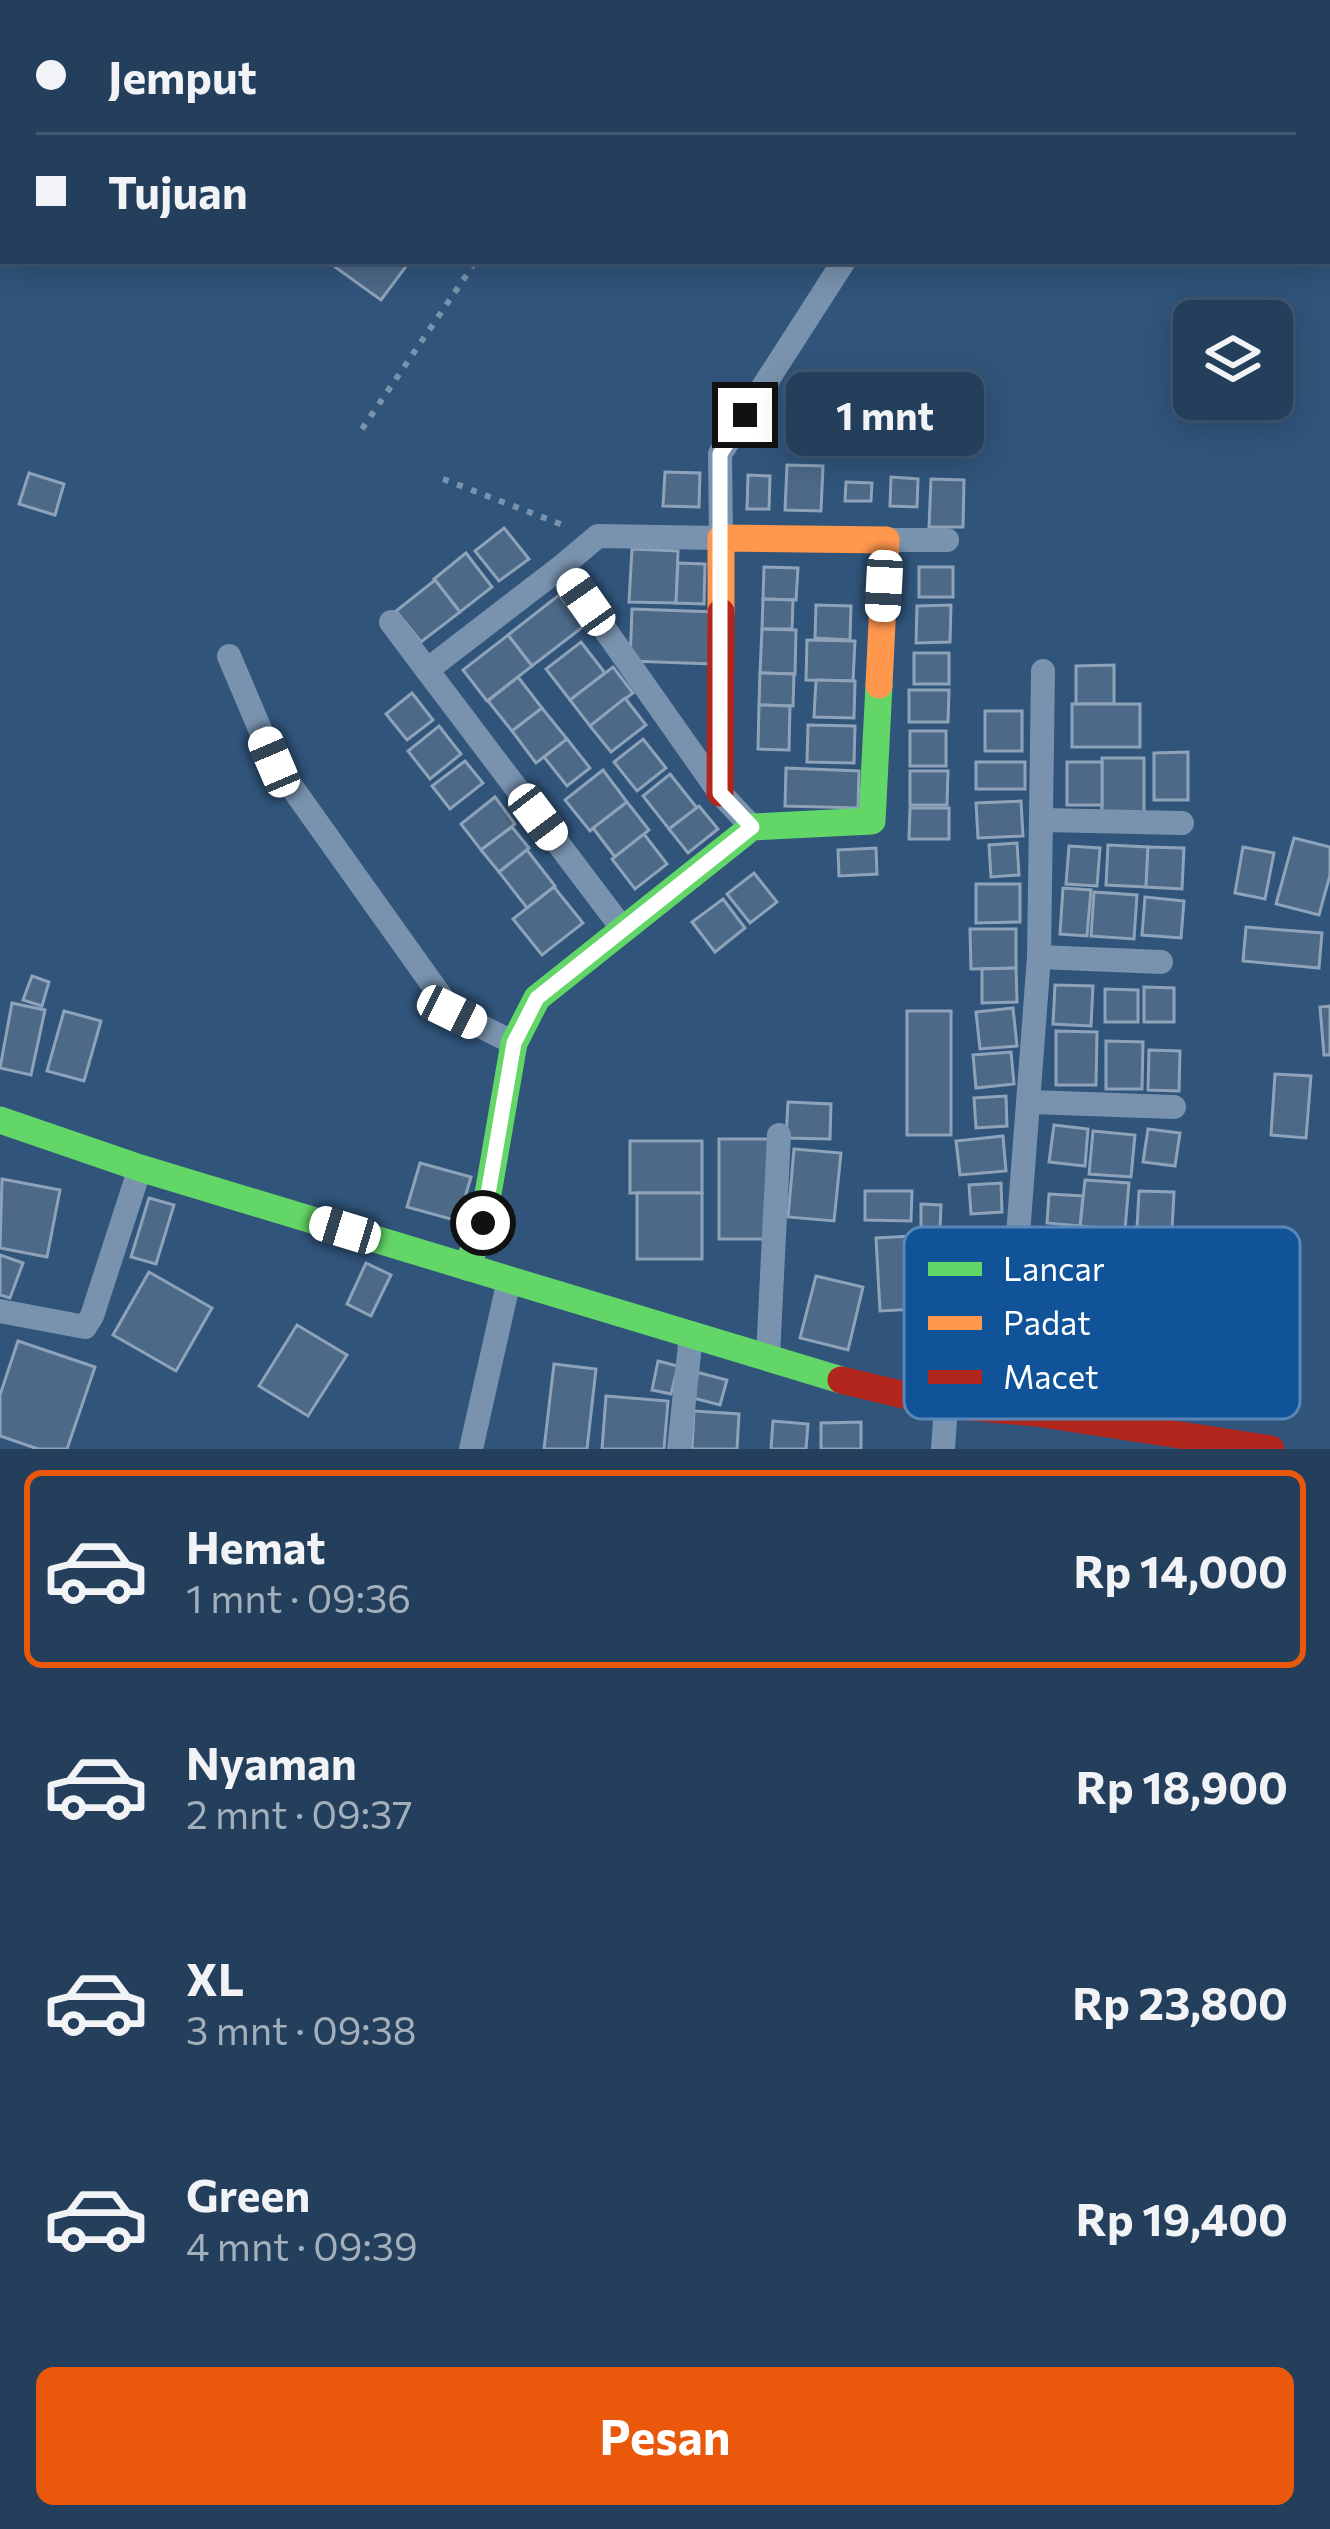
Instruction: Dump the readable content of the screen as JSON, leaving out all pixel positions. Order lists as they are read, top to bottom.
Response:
{
  "legend": ["Lancar", "Padat", "Macet"],
  "page": {
    "banner": ["Jemput", "Tujuan"],
    "bubble": "1 mnt",
    "list": [
      {
        "name": "Hemat",
        "note": "1 mnt · 09:36",
        "value": "Rp 14,000"
      },
      {
        "name": "Nyaman",
        "note": "2 mnt · 09:37",
        "value": "Rp 18,900"
      },
      {
        "name": "XL",
        "note": "3 mnt · 09:38",
        "value": "Rp 23,800"
      },
      {
        "name": "Green",
        "note": "4 mnt · 09:39",
        "value": "Rp 19,400"
      }
    ],
    "buttons": "Pesan"
  }
}
